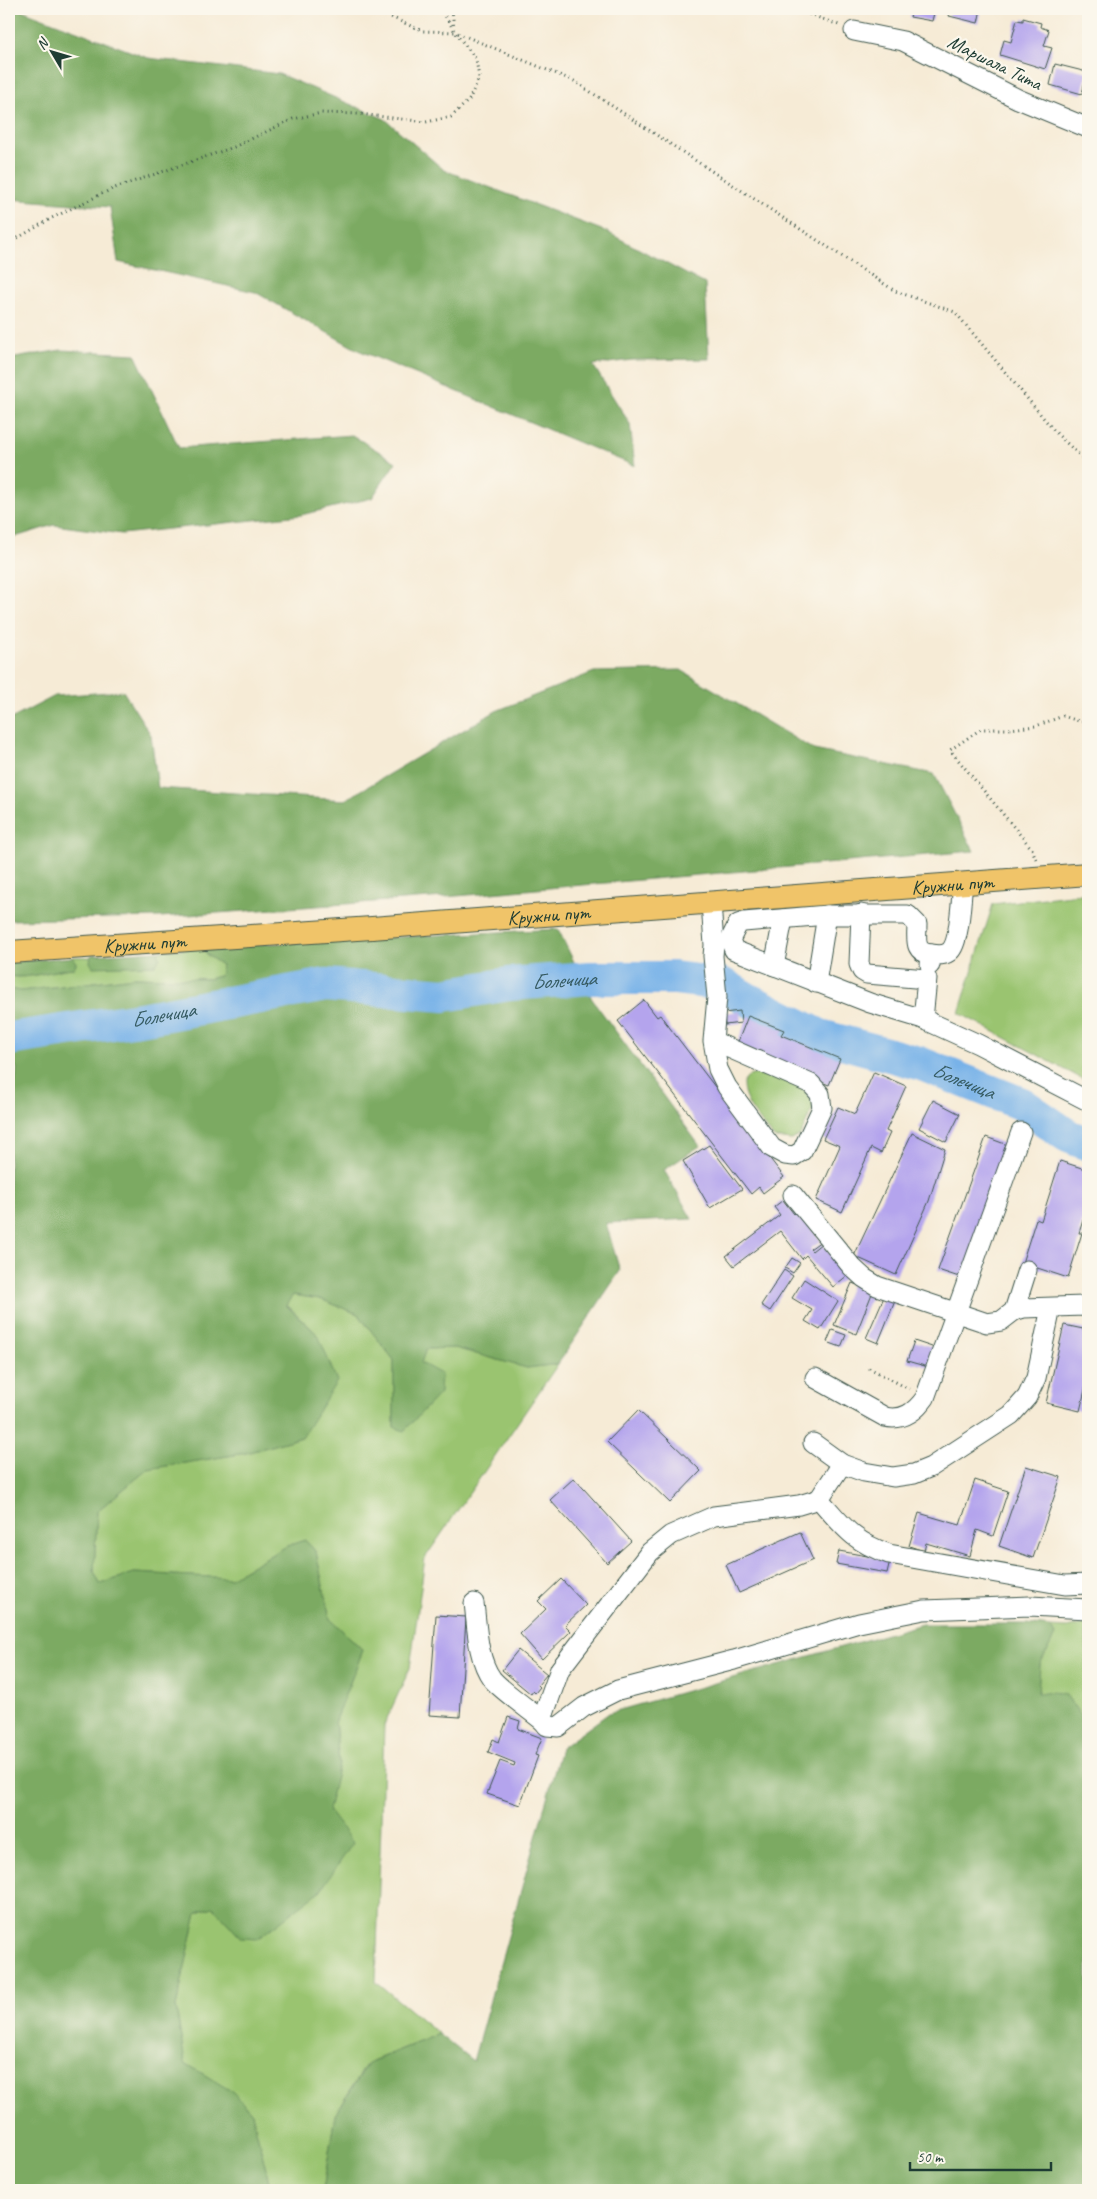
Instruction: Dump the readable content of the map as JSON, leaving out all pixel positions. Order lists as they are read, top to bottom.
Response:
{
  "streets": {
    "main road": ["Кружни пут"],
    "street": ["Маршала Тита"]
  },
  "water": ["Болечица"],
  "scale_bar": "50 m",
  "north": "top left"
}
